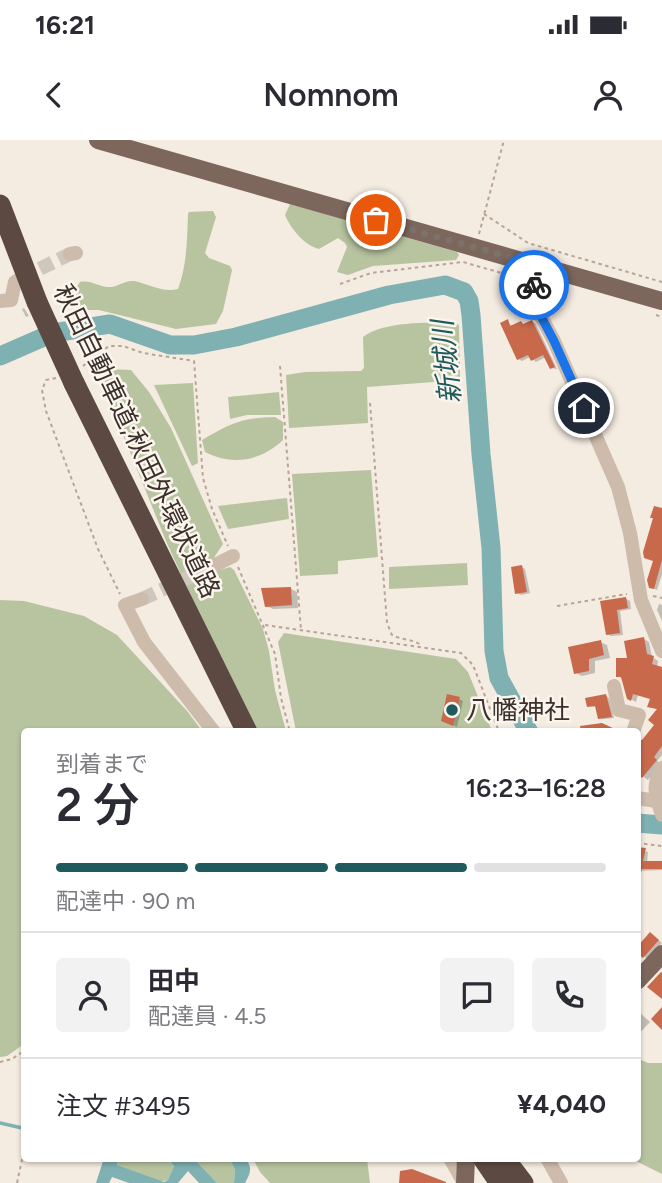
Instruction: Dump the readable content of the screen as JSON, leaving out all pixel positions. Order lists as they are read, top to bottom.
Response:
{
  "streets": {
    "highway": ["秋田自動車道;秋田外環状道路"]
  },
  "water": ["新城川"],
  "places": ["八幡神社"],
  "page": {
    "status": "16:21",
    "header": "Nomnom",
    "heading": ["2 分", "到着まで", "16:23–16:28"],
    "panel": [
      "田中",
      "配達員 · 4.5",
      "注文 #3495",
      "¥4,040"
    ],
    "bar": "配達中 · 90 m"
  }
}
